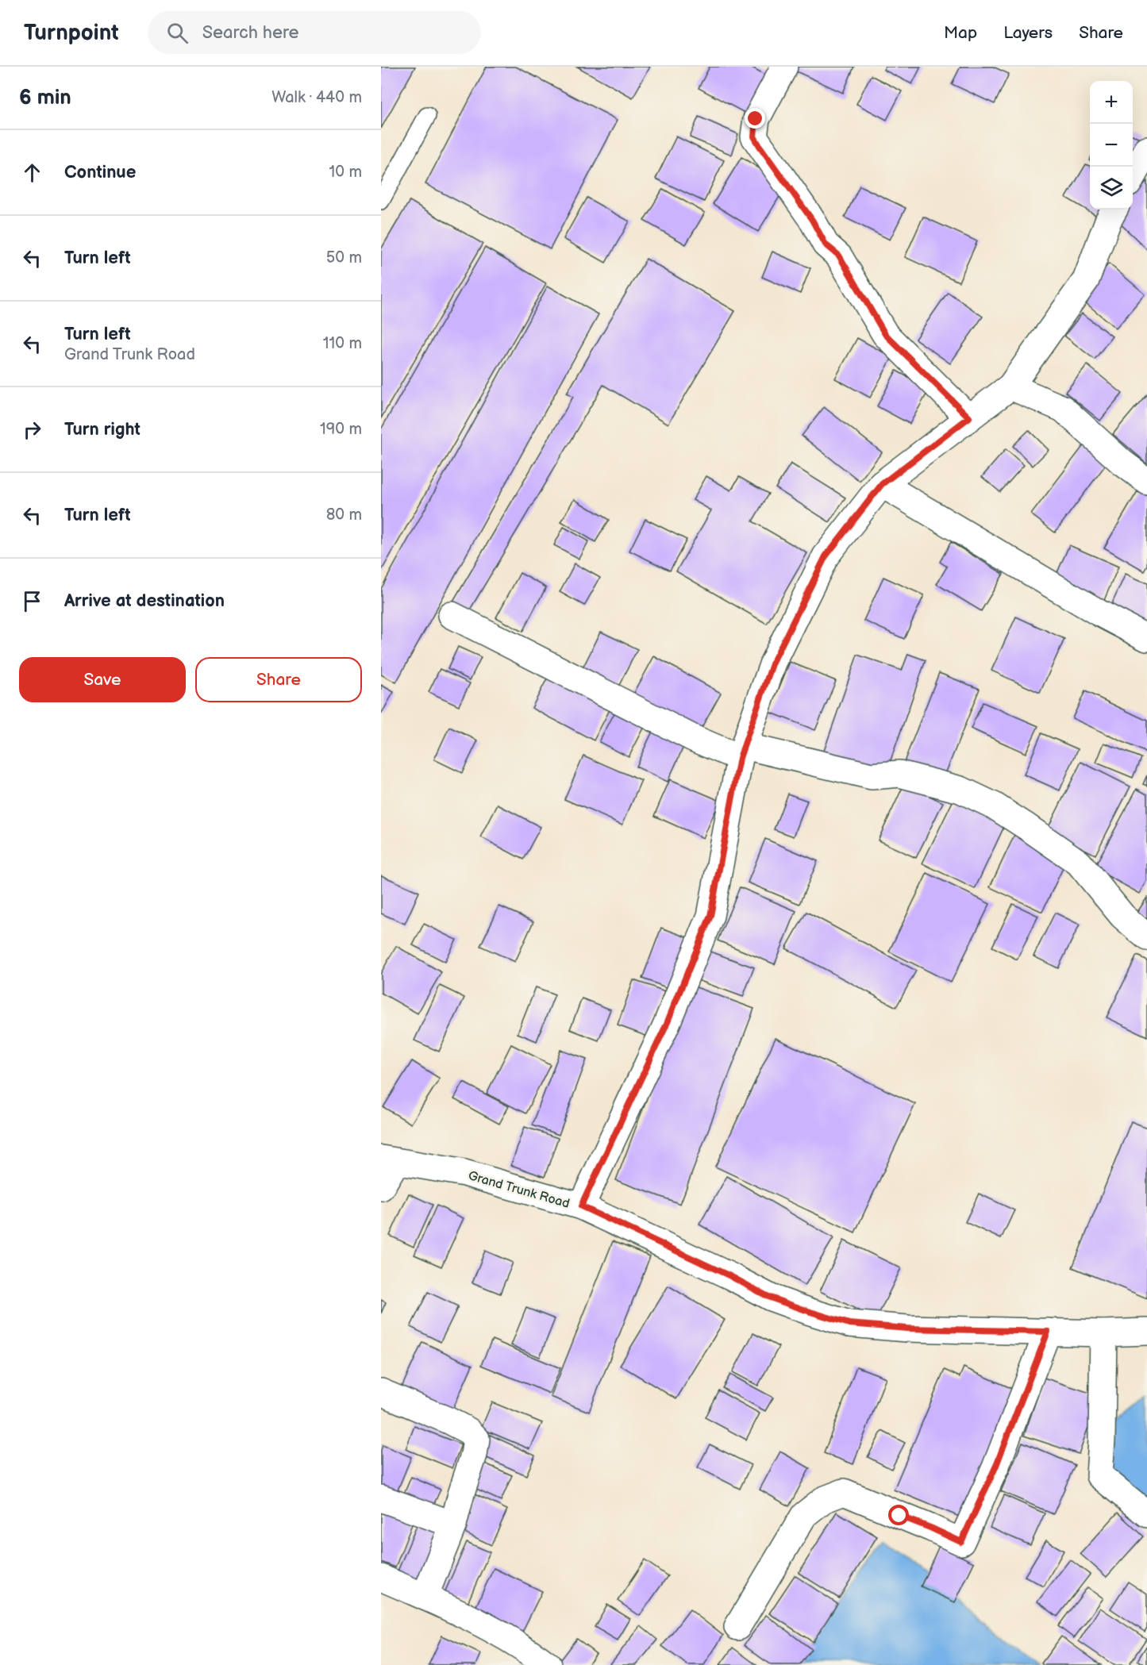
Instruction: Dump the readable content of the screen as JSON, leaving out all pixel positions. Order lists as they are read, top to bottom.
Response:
{
  "streets": {
    "street": ["Grand Trunk Road"]
  },
  "page": {
    "header": "Turnpoint",
    "search": "Search here",
    "nav": ["Map", "Layers", "Share"],
    "heading": ["6 min", "Walk · 440 m"],
    "map_buttons": ["+", "−"],
    "list": [
      ["Continue", "10 m"],
      ["Turn left", "50 m"],
      ["Turn left", "Grand Trunk Road", "110 m"],
      ["Turn right", "190 m"],
      ["Turn left", "80 m"],
      "Arrive at destination"
    ],
    "buttons": ["Save", "Share"]
  }
}
